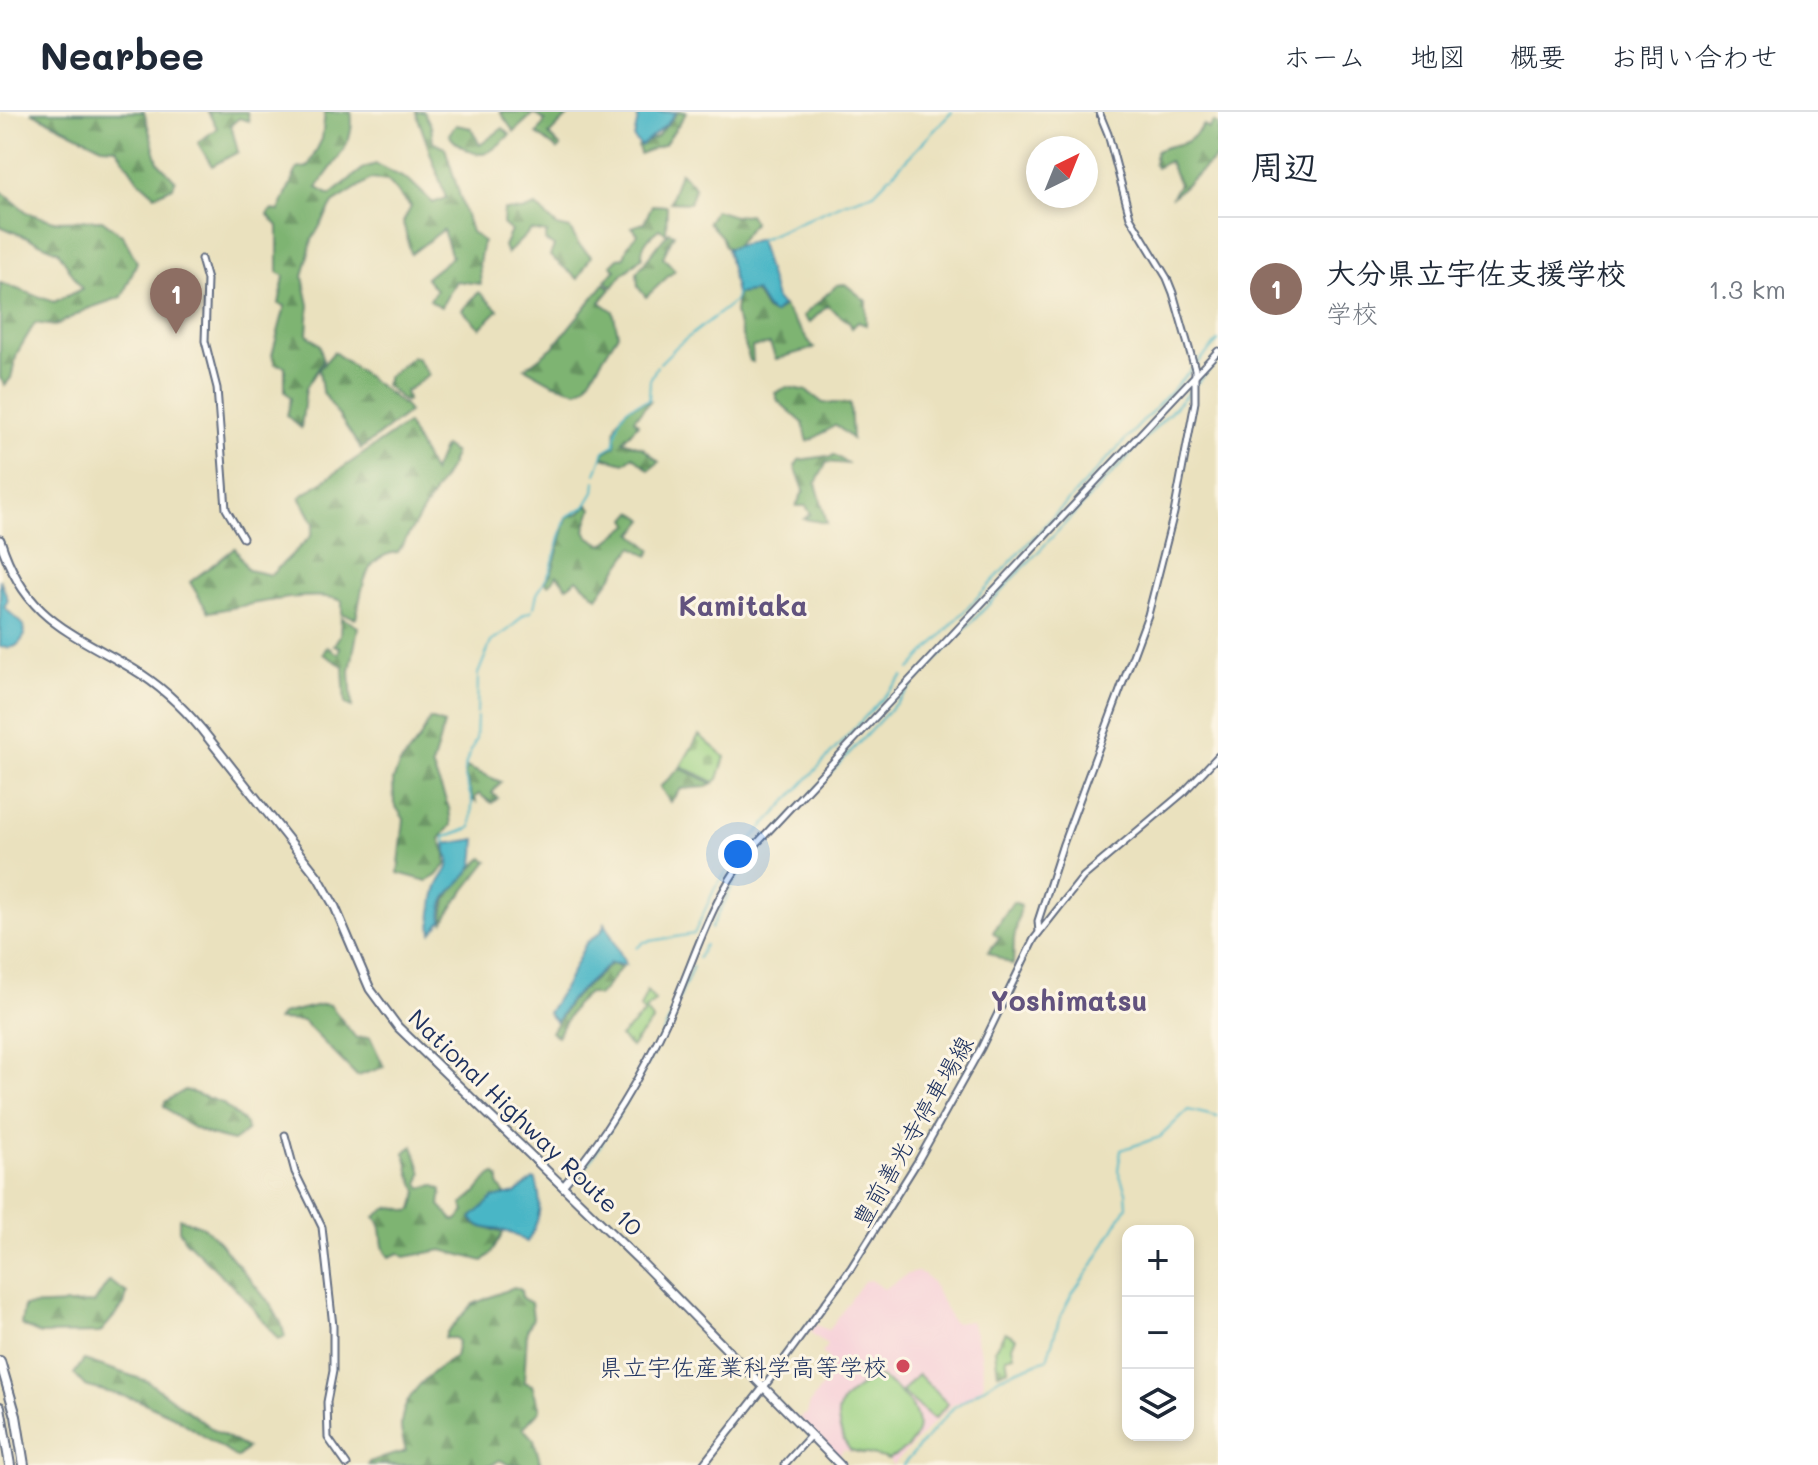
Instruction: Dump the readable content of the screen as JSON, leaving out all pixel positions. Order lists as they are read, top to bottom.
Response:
{
  "streets": {
    "highway": ["National Highway Route 10"],
    "street": ["豊前善光寺停車場線"]
  },
  "crossings": [
    ["National Highway Route 10", "豊前善光寺停車場線"]
  ],
  "districts": ["Kamitaka", "Yoshimatsu"],
  "places": ["県立宇佐産業科学高等学校"],
  "north": "top right",
  "page": {
    "header": "Nearbee",
    "nav": [
      "ホーム",
      "地図",
      "概要",
      "お問い合わせ"
    ],
    "heading": "周辺",
    "list": [
      {
        "mark": "1",
        "name": "大分県立宇佐支援学校",
        "note": "学校",
        "value": "1.3 km"
      }
    ],
    "pins": "1",
    "map_buttons": ["+", "−"]
  }
}
